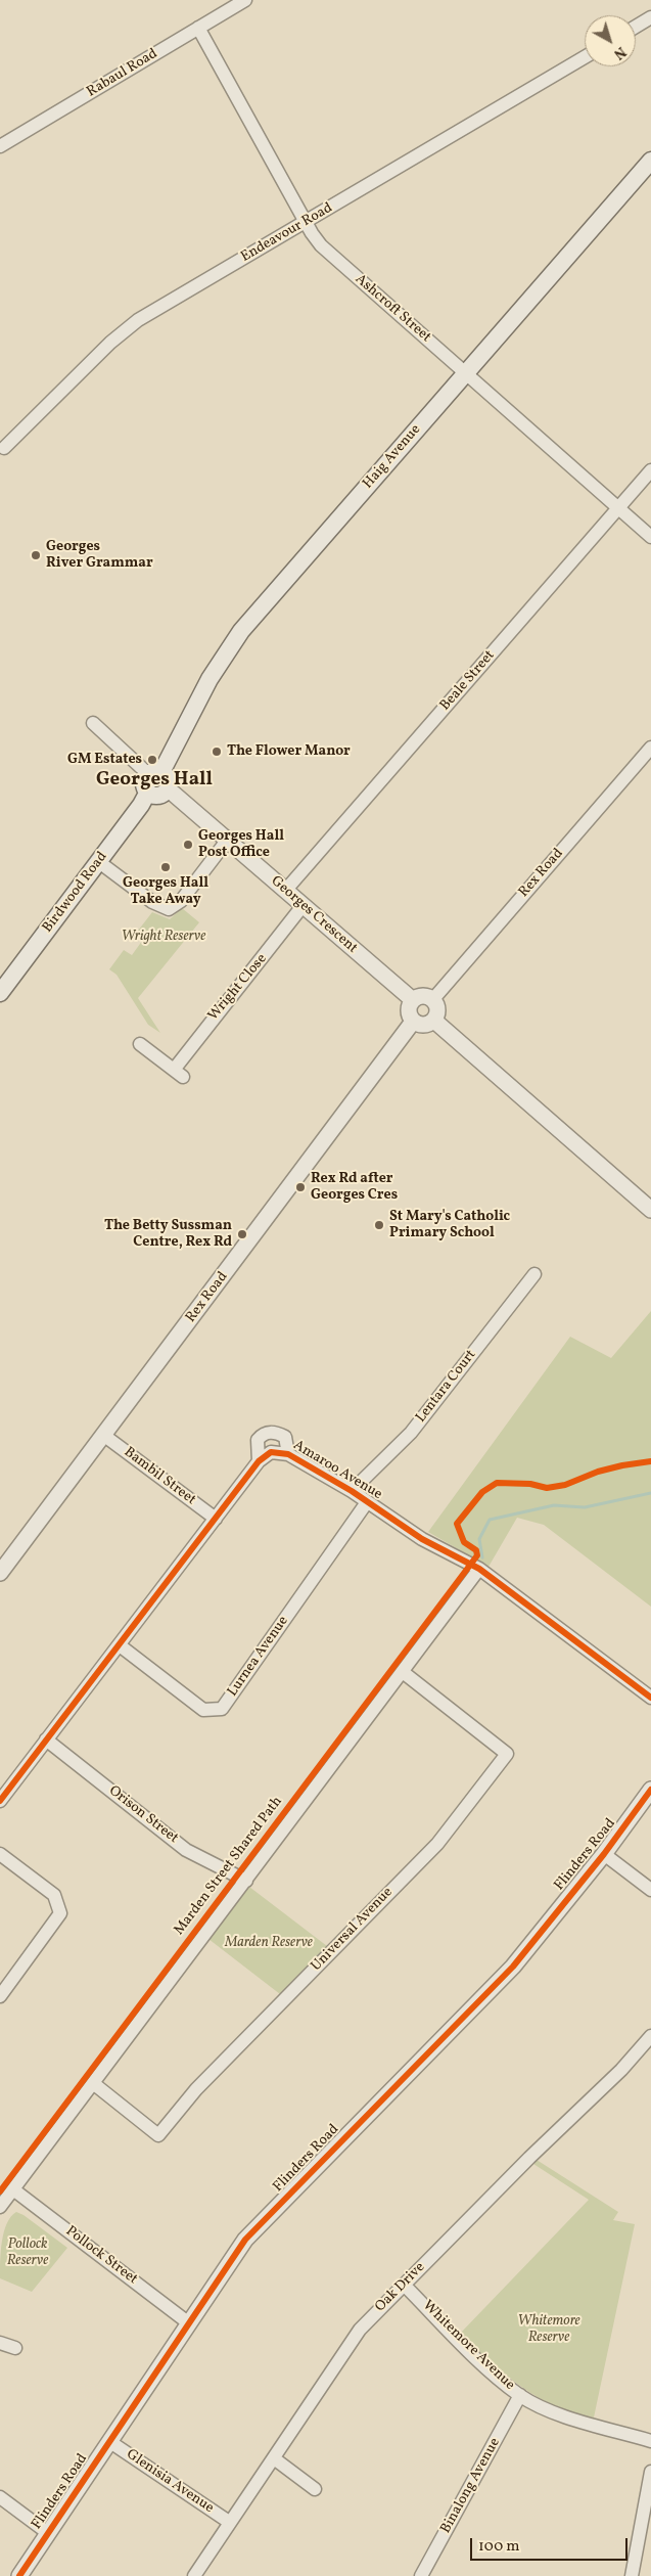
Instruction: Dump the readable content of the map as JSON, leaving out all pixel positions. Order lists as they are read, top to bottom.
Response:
{
  "streets": {
    "main road": ["Haig Avenue", "Birdwood Road"],
    "street": [
      "Rabaul Road",
      "Endeavour Road",
      "Ashcroft Street",
      "Beale Street",
      "Rex Road",
      "Georges Crescent",
      "Wright Close",
      "Lentara Court",
      "Amaroo Avenue",
      "Bambil Street",
      "Lurnea Avenue",
      "Orison Street",
      "Flinders Road",
      "Universal Avenue",
      "Pollock Street",
      "Oak Drive",
      "Whitemore Avenue",
      "Glenisia Avenue",
      "Binalong Avenue"
    ],
    "cycle path": ["Marden Street Shared Path"]
  },
  "crossings": [
    ["Rabaul Road", "Ashcroft Street"],
    ["Endeavour Road", "Ashcroft Street"],
    ["Ashcroft Street", "Haig Avenue"],
    ["Ashcroft Street", "Beale Street"],
    ["Haig Avenue", "Birdwood Road"],
    ["Haig Avenue", "Georges Crescent"],
    ["Beale Street", "Georges Crescent"],
    ["Rex Road", "Georges Crescent"],
    ["Rex Road", "Bambil Street"],
    ["Birdwood Road", "Georges Crescent"],
    ["Georges Crescent", "Wright Close"],
    ["Lentara Court", "Amaroo Avenue"],
    ["Amaroo Avenue", "Lurnea Avenue"],
    ["Flinders Road", "Pollock Street"],
    ["Flinders Road", "Glenisia Avenue"],
    ["Oak Drive", "Whitemore Avenue"],
    ["Oak Drive", "Glenisia Avenue"],
    ["Whitemore Avenue", "Binalong Avenue"]
  ],
  "districts": ["Georges Hall"],
  "parks": [
    "Wright Reserve",
    "Marden Reserve",
    "Pollock Reserve",
    "Whitemore Reserve"
  ],
  "places": [
    "Georges River Grammar",
    "The Flower Manor",
    "GM Estates",
    "Georges Hall Post Office",
    "Georges Hall Take Away",
    "Rex Rd after Georges Cres",
    "St Mary's Catholic Primary School",
    "The Betty Sussman Centre, Rex Rd"
  ],
  "scale_bar": "100 m",
  "north": "bottom right"
}
